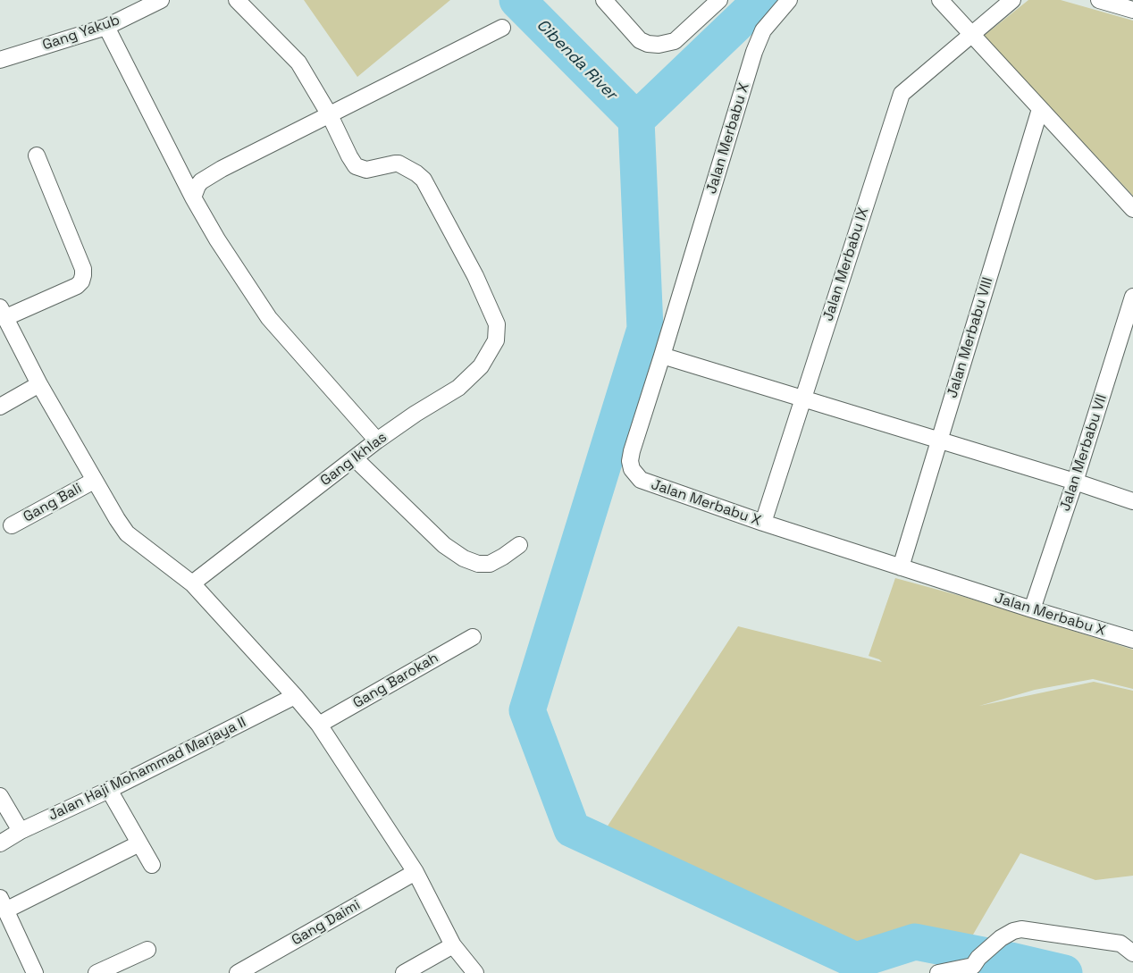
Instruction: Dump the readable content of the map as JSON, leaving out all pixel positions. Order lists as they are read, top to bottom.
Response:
{
  "streets": {
    "street": [
      "Gang Yakub",
      "Jalan Merbabu X",
      "Jalan Merbabu IX",
      "Jalan Merbabu VIII",
      "Jalan Merbabu VII",
      "Gang Ikhlas",
      "Gang Bali",
      "Gang Barokah",
      "Jalan Haji Mohammad Marjaya II",
      "Gang Daimi"
    ]
  },
  "crossings": [
    ["Jalan Merbabu X", "Jalan Merbabu IX"],
    ["Jalan Merbabu X", "Jalan Merbabu VIII"],
    ["Jalan Merbabu X", "Jalan Merbabu VII"]
  ],
  "water": ["Cibenda River"]
}
